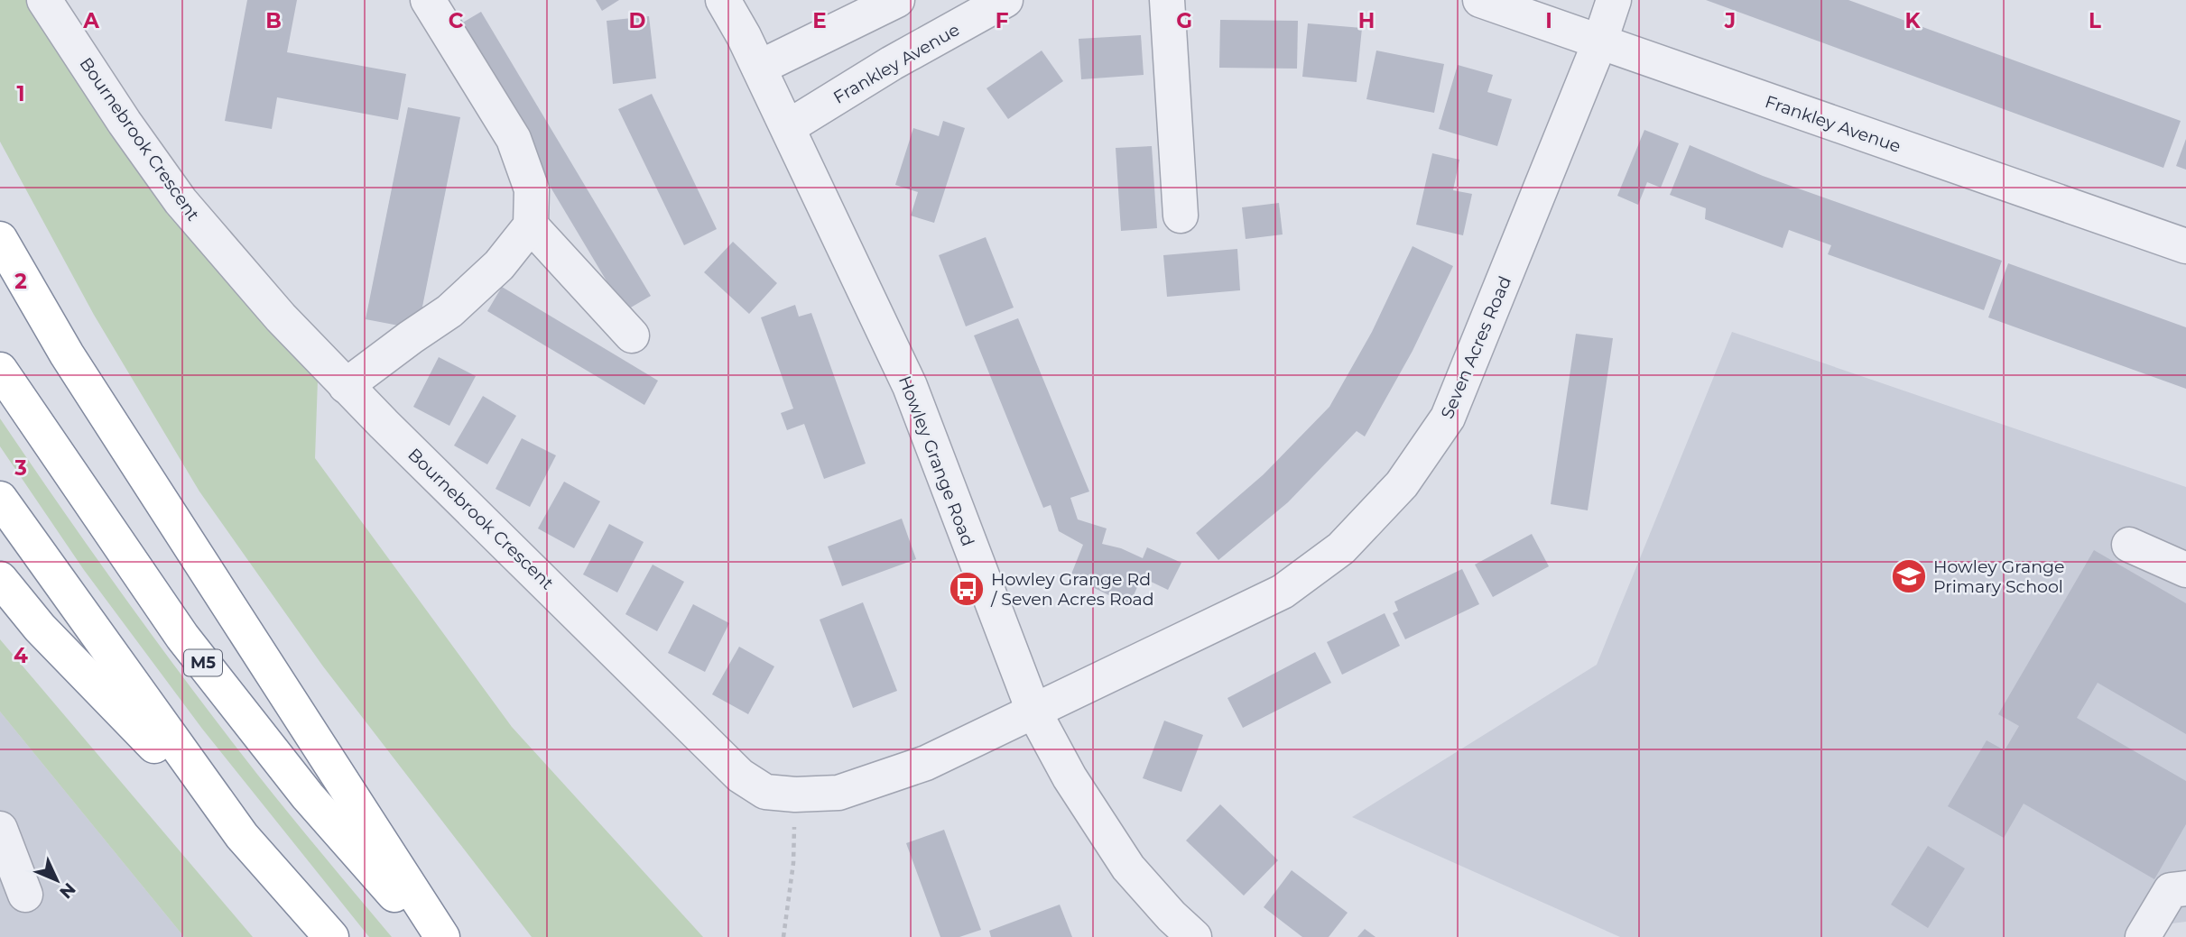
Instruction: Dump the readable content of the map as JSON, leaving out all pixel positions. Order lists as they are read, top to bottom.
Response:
{
  "streets": {
    "highway": ["M5"],
    "street": [
      "Frankley Avenue",
      "Bournebrook Crescent",
      "Seven Acres Road",
      "Howley Grange Road"
    ]
  },
  "crossings": [
    ["Frankley Avenue", "Seven Acres Road"],
    ["Frankley Avenue", "Howley Grange Road"],
    ["Bournebrook Crescent", "Seven Acres Road"],
    ["Bournebrook Crescent", "Howley Grange Road"],
    ["Seven Acres Road", "Howley Grange Road"]
  ],
  "places": {
    "school or university": ["Howley Grange Primary School"],
    "bus stop": ["Howley Grange Rd / Seven Acres Road"]
  },
  "north": "bottom right",
  "grid": {
    "columns": [
      "A",
      "B",
      "C",
      "D",
      "E",
      "F",
      "G",
      "H",
      "I",
      "J",
      "K",
      "L"
    ],
    "rows": [
      "1",
      "2",
      "3",
      "4"
    ]
  }
}
